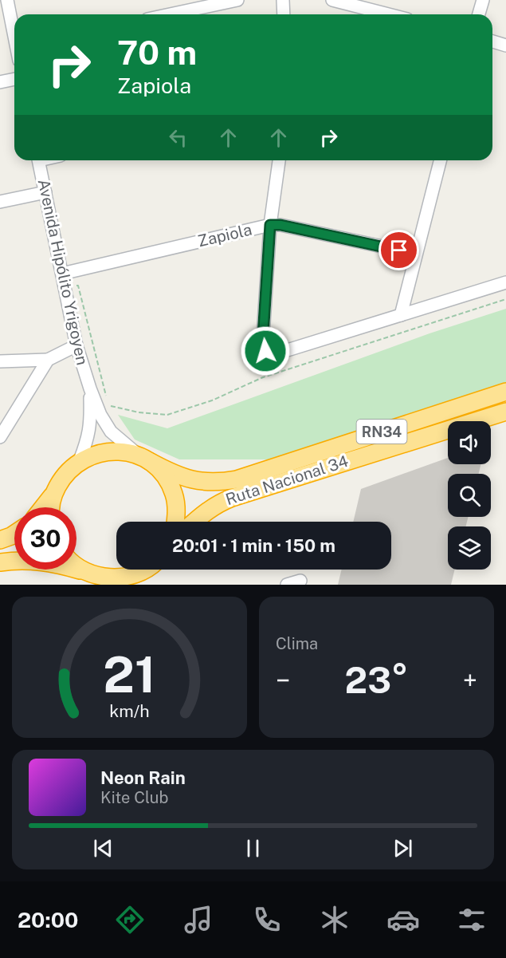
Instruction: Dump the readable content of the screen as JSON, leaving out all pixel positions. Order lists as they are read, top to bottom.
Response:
{
  "streets": {
    "highway": ["RN34", "Ruta Nacional 34"],
    "street": ["Zapiola", "Avenida Hipólito Yrigoyen"]
  },
  "crossings": [
    ["Zapiola", "Avenida Hipólito Yrigoyen"],
    ["Avenida Hipólito Yrigoyen", "Ruta Nacional 34"]
  ],
  "page": {
    "turn": ["70 m", "Zapiola"],
    "limit": "30",
    "trip": "20:01 · 1 min · 150 m",
    "tile": "Clima",
    "heat": ["−", "23°", "+"],
    "song": ["Neon Rain", "Kite Club"],
    "tabs": "20:00",
    "gauge": ["21", "km/h"]
  }
}
